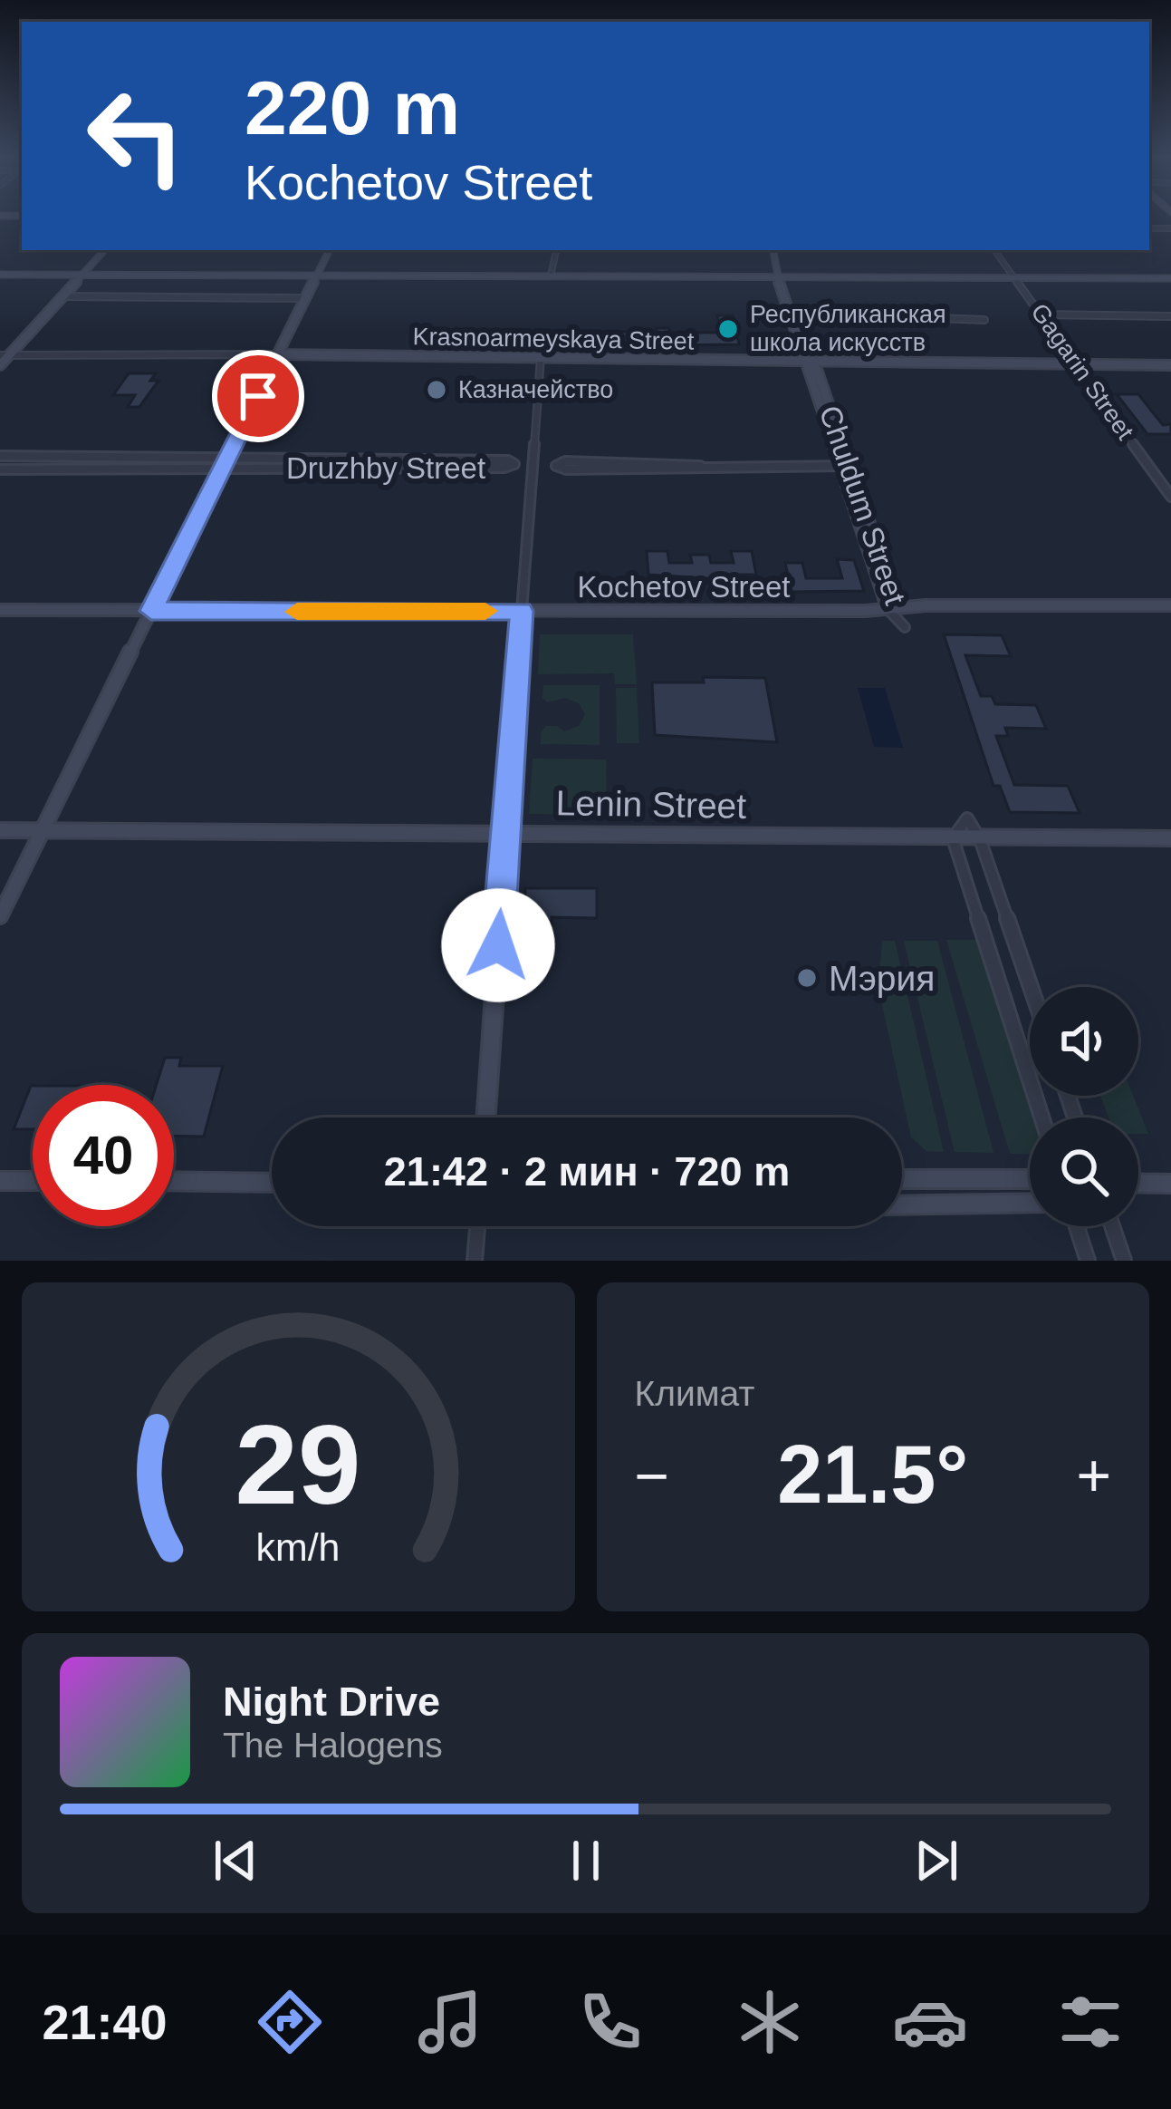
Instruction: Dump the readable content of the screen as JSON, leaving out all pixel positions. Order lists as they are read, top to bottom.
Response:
{
  "streets": {
    "street": [
      "Krasnoarmeyskaya Street",
      "Gagarin Street",
      "Druzhby Street",
      "Chuldum Street",
      "Kochetov Street",
      "Lenin Street"
    ]
  },
  "crossings": [
    ["Krasnoarmeyskaya Street", "Gagarin Street"],
    ["Krasnoarmeyskaya Street", "Chuldum Street"],
    ["Chuldum Street", "Kochetov Street"]
  ],
  "places": ["Республиканская школа искусств", "Казначейство", "Мэрия"],
  "page": {
    "turn": ["220 m", "Kochetov Street"],
    "limit": "40",
    "trip": "21:42 · 2 мин · 720 m",
    "tile": "Климат",
    "heat": ["−", "21.5°", "+"],
    "song": ["Night Drive", "The Halogens"],
    "tabs": "21:40",
    "gauge": ["29", "km/h"]
  }
}
